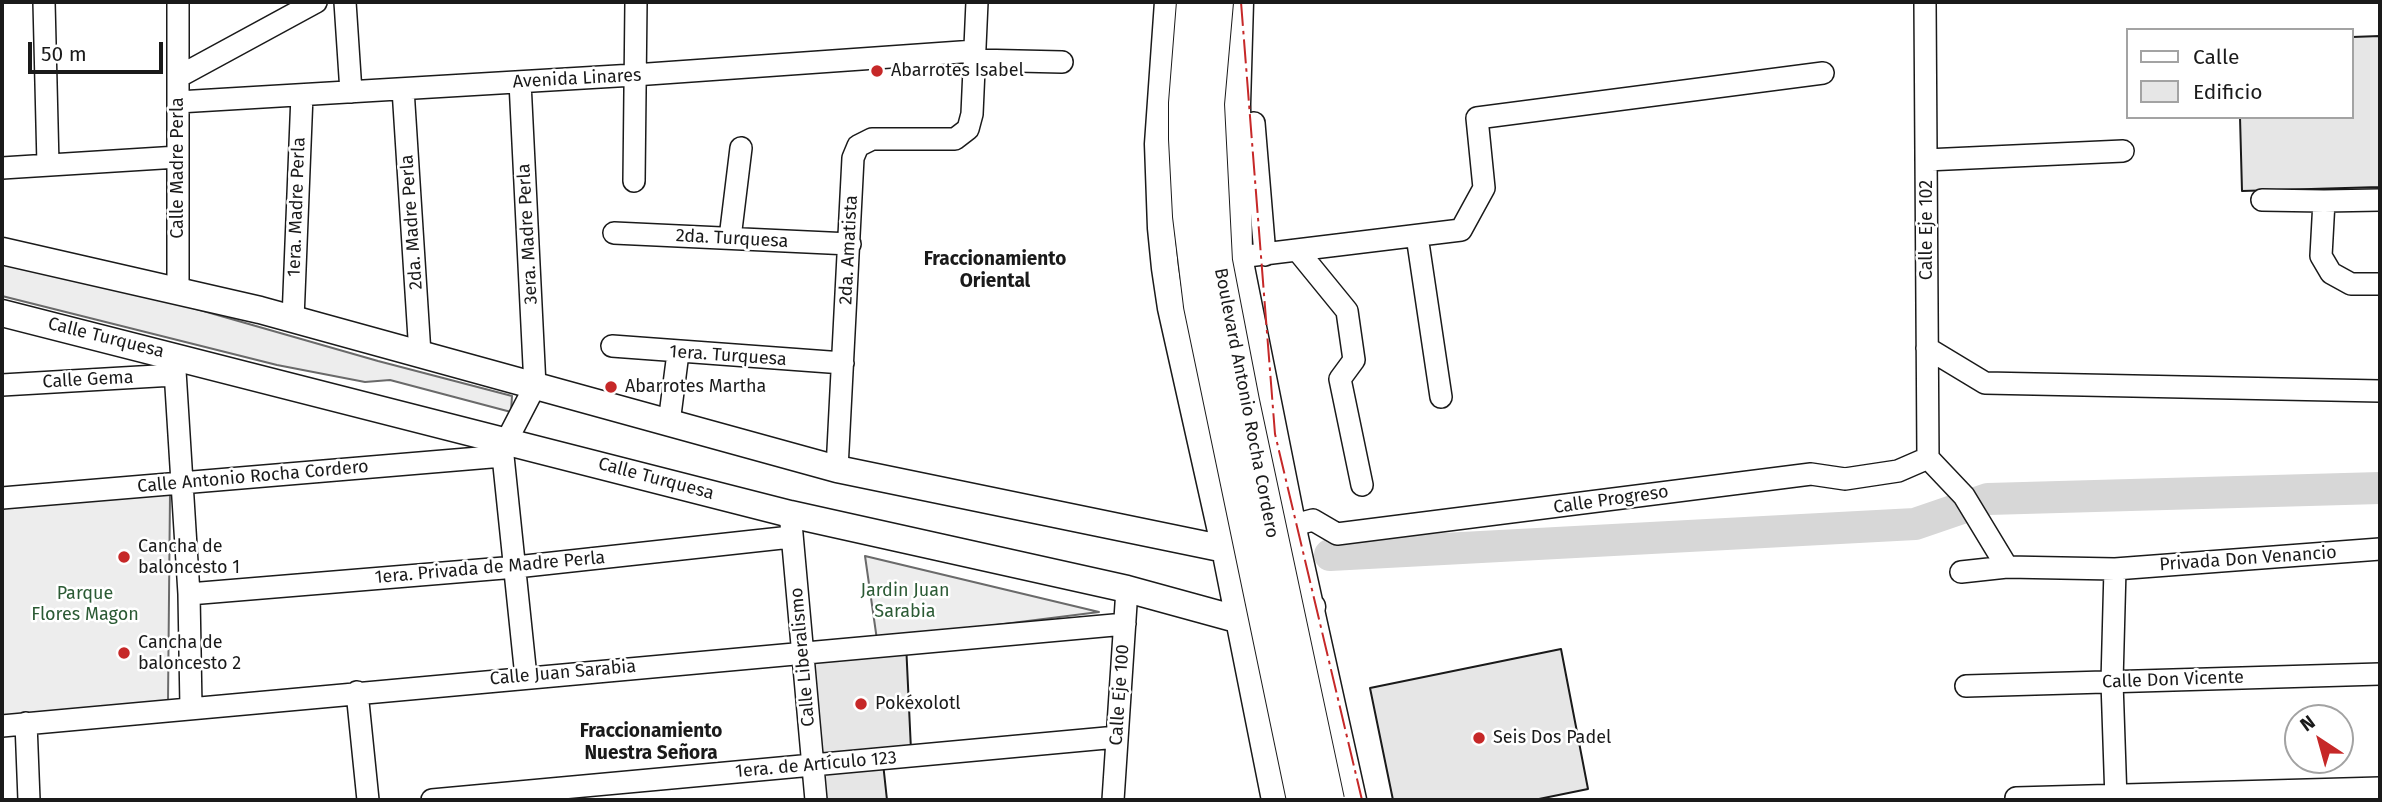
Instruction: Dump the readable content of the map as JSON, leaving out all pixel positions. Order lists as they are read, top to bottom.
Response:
{
  "streets": {
    "highway": ["Boulevard Antonio Rocha Cordero"],
    "main road": ["Calle Turquesa"],
    "street": [
      "Avenida Linares",
      "Calle Madre Perla",
      "1era. Madre Perla",
      "2da. Madre Perla",
      "Calle Eje 102",
      "3era. Madre Perla",
      "2da. Turquesa",
      "2da. Amatista",
      "1era. Turquesa",
      "Calle Gema",
      "Calle Antonio Rocha Cordero",
      "Calle Progreso",
      "Privada Don Venancio",
      "1era. Privada de Madre Perla",
      "Calle Liberalismo",
      "Calle Juan Sarabia",
      "Calle Don Vicente",
      "Calle Eje 100",
      "1era. de Artículo 123"
    ]
  },
  "crossings": [
    ["Avenida Linares", "Calle Madre Perla"],
    ["Avenida Linares", "1era. Madre Perla"],
    ["Avenida Linares", "2da. Madre Perla"],
    ["Avenida Linares", "3era. Madre Perla"],
    ["Avenida Linares", "2da. Amatista"],
    ["Calle Eje 102", "Calle Progreso"],
    ["2da. Turquesa", "2da. Amatista"],
    ["2da. Amatista", "1era. Turquesa"],
    ["Calle Turquesa", "Calle Gema"],
    ["Calle Turquesa", "Boulevard Antonio Rocha Cordero"],
    ["Calle Turquesa", "Calle Antonio Rocha Cordero"],
    ["Calle Turquesa", "1era. Privada de Madre Perla"],
    ["Calle Turquesa", "Calle Liberalismo"],
    ["Calle Turquesa", "Calle Eje 100"],
    ["Boulevard Antonio Rocha Cordero", "Calle Progreso"],
    ["1era. Privada de Madre Perla", "Calle Liberalismo"],
    ["Calle Liberalismo", "Calle Juan Sarabia"],
    ["Calle Liberalismo", "1era. de Artículo 123"],
    ["Calle Juan Sarabia", "Calle Eje 100"],
    ["Calle Eje 100", "1era. de Artículo 123"]
  ],
  "districts": ["Fraccionamiento Oriental", "Fraccionamiento Nuestra Señora"],
  "parks": ["Jardin Juan Sarabia", "Parque Flores Magon"],
  "places": [
    "Abarrotes Isabel",
    "Abarrotes Martha",
    "Cancha de baloncesto 1",
    "Cancha de baloncesto 2",
    "Pokéxolotl",
    "Seis Dos Padel"
  ],
  "legend": ["Calle", "Edificio"],
  "scale_bar": "50 m",
  "north": "top left"
}
